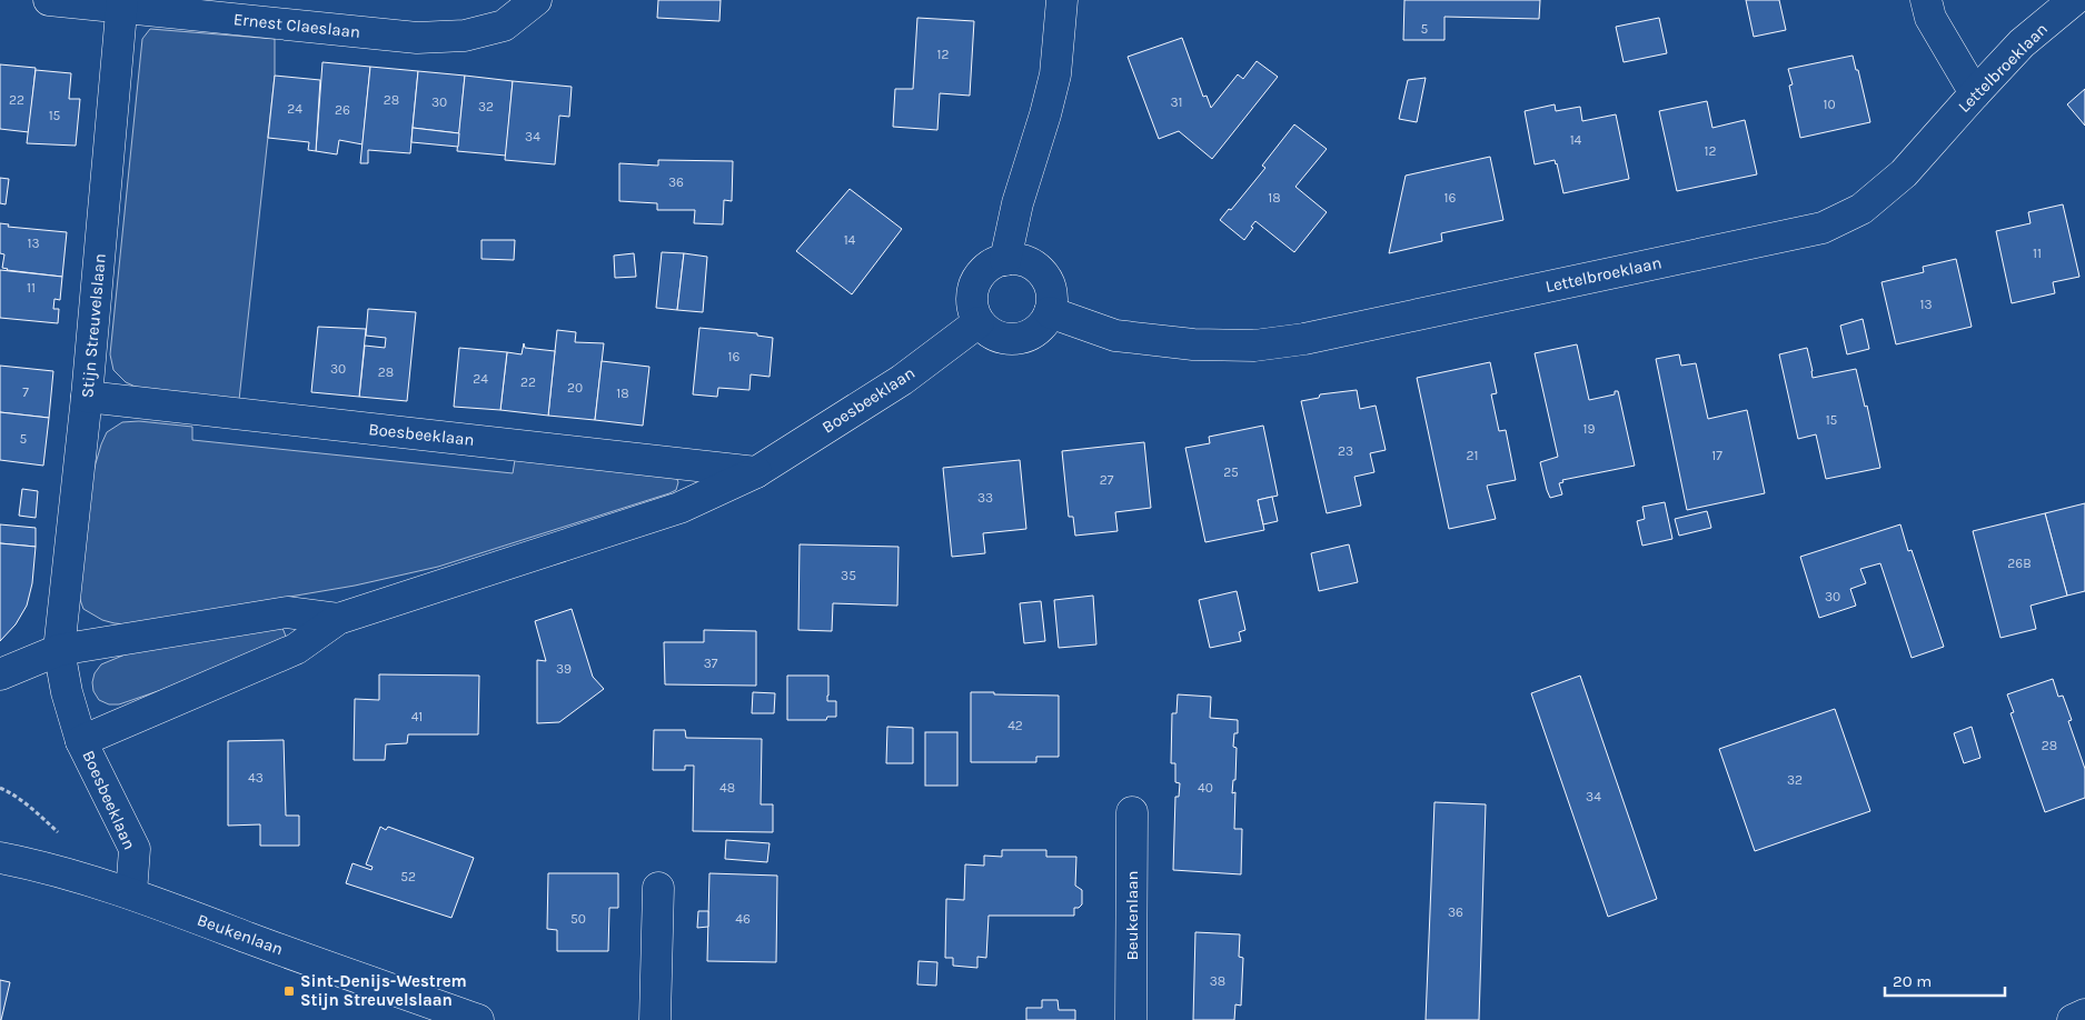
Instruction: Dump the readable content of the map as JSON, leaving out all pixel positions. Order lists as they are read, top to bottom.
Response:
{
  "streets": {
    "street": [
      "Ernest Claeslaan",
      "Lettelbroeklaan",
      "Stijn Streuvelslaan",
      "Boesbeeklaan",
      "Beukenlaan"
    ]
  },
  "crossings": [
    ["Ernest Claeslaan", "Stijn Streuvelslaan"],
    ["Lettelbroeklaan", "Boesbeeklaan"],
    ["Stijn Streuvelslaan", "Boesbeeklaan"],
    ["Boesbeeklaan", "Beukenlaan"]
  ],
  "places": {
    "transit": ["Sint-Denijs-Westrem Stijn Streuvelslaan"]
  },
  "house_numbers": [
    "5",
    "12",
    "22",
    "28",
    "30",
    "31",
    "10",
    "32",
    "24",
    "26",
    "15",
    "34",
    "14",
    "12",
    "36",
    "18",
    "16",
    "14",
    "13",
    "11",
    "11",
    "13",
    "16",
    "30",
    "28",
    "24",
    "22",
    "20",
    "7",
    "18",
    "15",
    "19",
    "5",
    "23",
    "21",
    "17",
    "25",
    "27",
    "33",
    "26B",
    "35",
    "30",
    "37",
    "39",
    "41",
    "42",
    "28",
    "43",
    "32",
    "48",
    "40",
    "34",
    "52",
    "36",
    "50",
    "46",
    "38"
  ],
  "scale_bar": "20 m"
}
